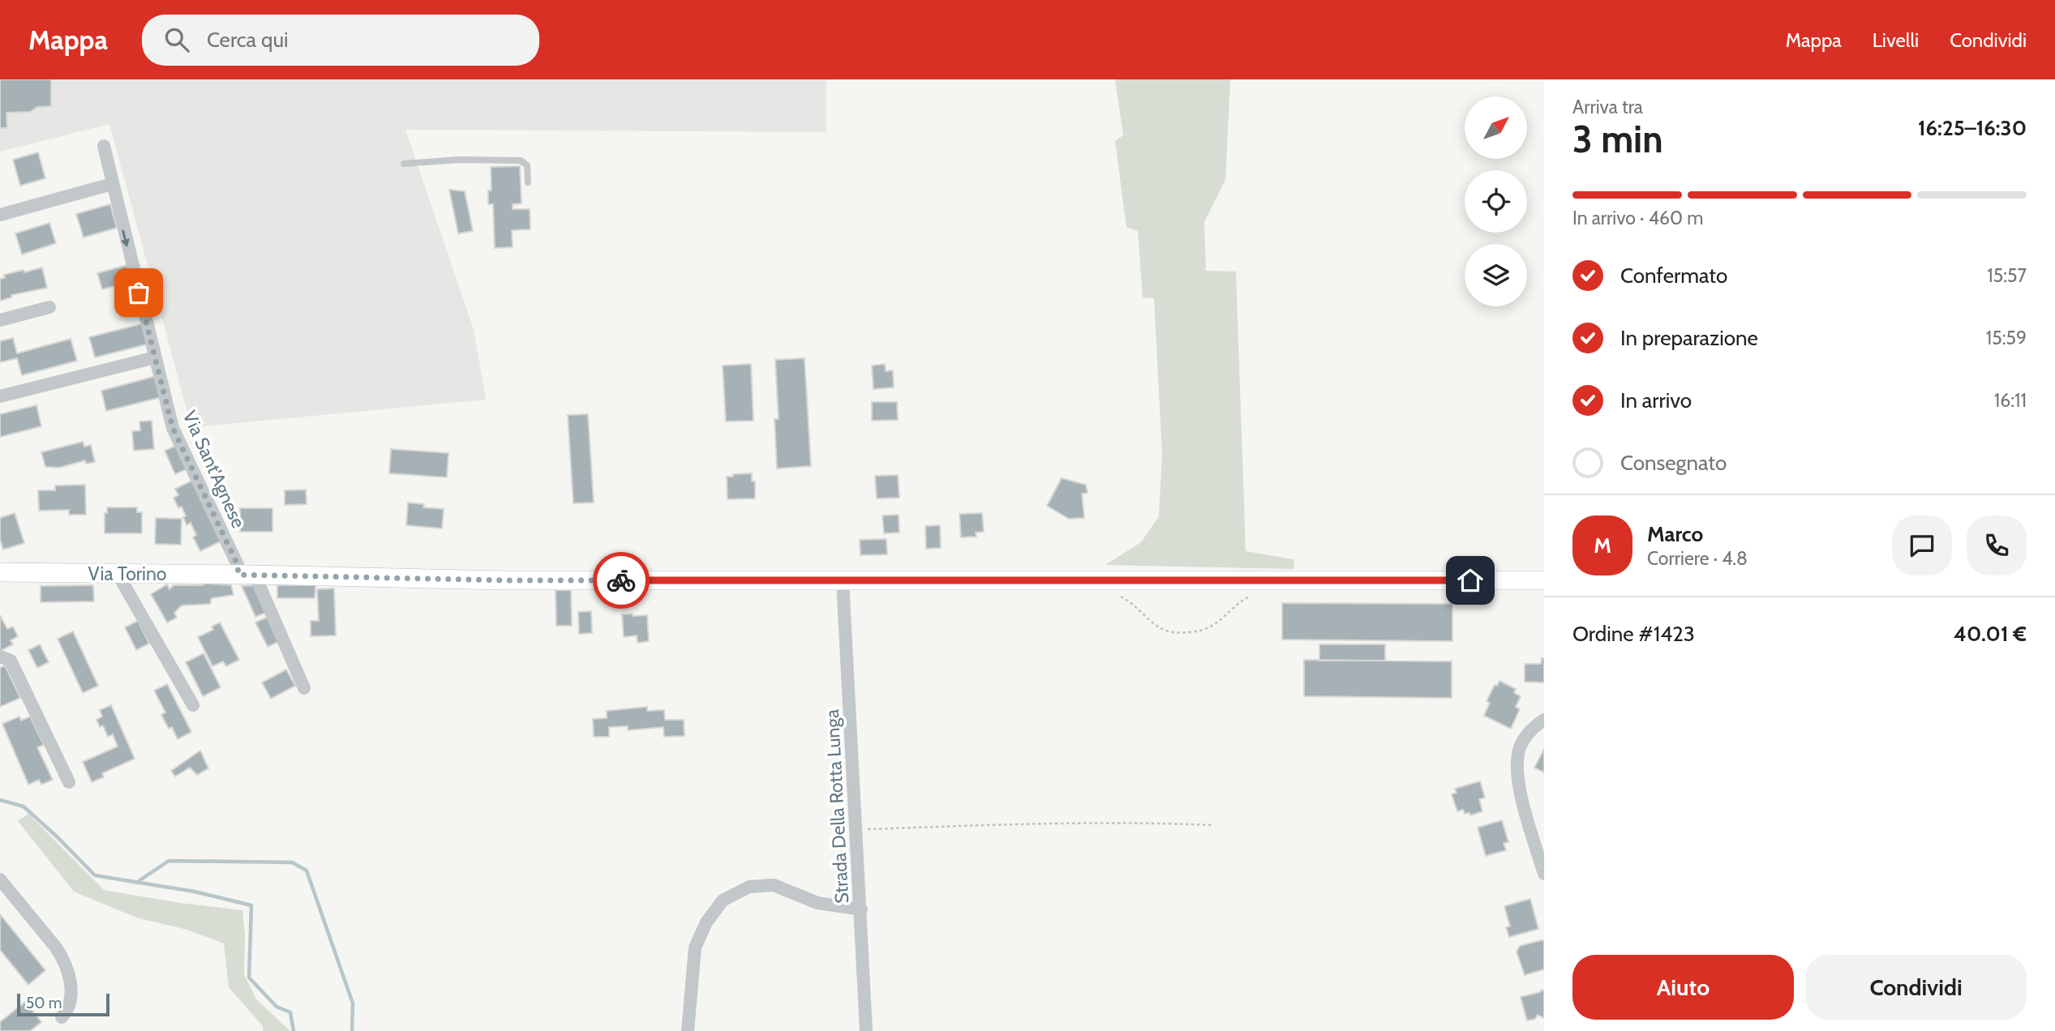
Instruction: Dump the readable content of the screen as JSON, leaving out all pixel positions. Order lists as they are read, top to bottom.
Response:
{
  "streets": {
    "main road": ["Via Torino"],
    "street": ["Via Sant'Agnese", "Strada Della Rotta Lunga"]
  },
  "crossings": [
    ["Via Sant'Agnese", "Via Torino"],
    ["Via Torino", "Strada Della Rotta Lunga"]
  ],
  "scale_bar": "50 m",
  "north": "top right",
  "page": {
    "header": "Mappa",
    "search": "Cerca qui",
    "nav": ["Mappa", "Livelli", "Condividi"],
    "heading": ["3 min", "Arriva tra", "16:25–16:30"],
    "panel": [
      "Marco",
      "Corriere · 4.8",
      "Ordine #1423",
      "40.01 €"
    ],
    "bar": "In arrivo · 460 m",
    "list": [
      ["Confermato", "15:57"],
      ["In preparazione", "15:59"],
      ["In arrivo", "16:11"],
      "Consegnato"
    ],
    "round": "M",
    "buttons": ["Aiuto", "Condividi"],
    "scale": "50 m"
  }
}
